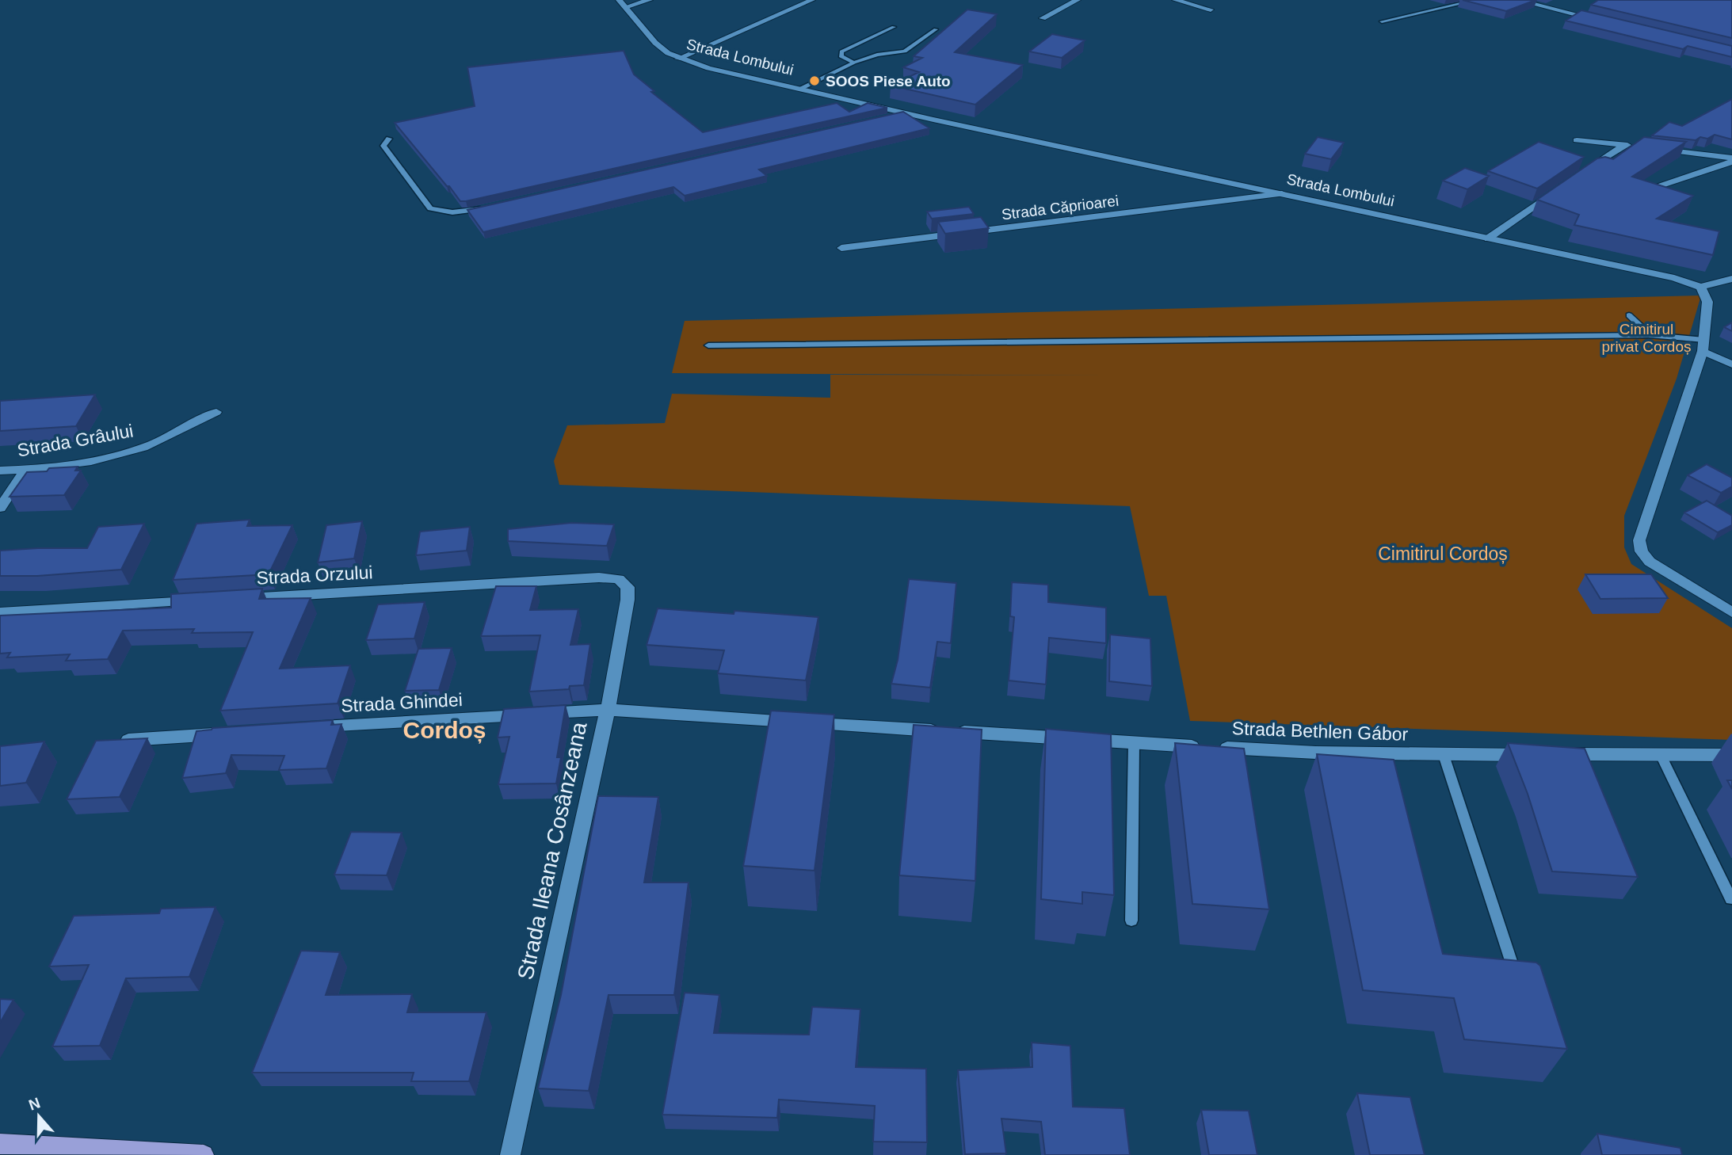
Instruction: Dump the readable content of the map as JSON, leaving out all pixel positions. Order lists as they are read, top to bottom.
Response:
{
  "streets": {
    "street": [
      "Strada Lombului",
      "Strada Căprioarei",
      "Strada Grâului",
      "Strada Orzului",
      "Strada Ghindei",
      "Strada Bethlen Gábor",
      "Strada Ileana Cosânzeana"
    ]
  },
  "crossings": [
    ["Strada Lombului", "Strada Căprioarei"],
    ["Strada Orzului", "Strada Ileana Cosânzeana"],
    ["Strada Ghindei", "Strada Bethlen Gábor"],
    ["Strada Ghindei", "Strada Ileana Cosânzeana"],
    ["Strada Bethlen Gábor", "Strada Ileana Cosânzeana"]
  ],
  "districts": ["Cordoș"],
  "parks": ["Cimitirul privat Cordoș", "Cimitirul Cordoș"],
  "places": ["SOOS Piese Auto"],
  "north": "top"
}
